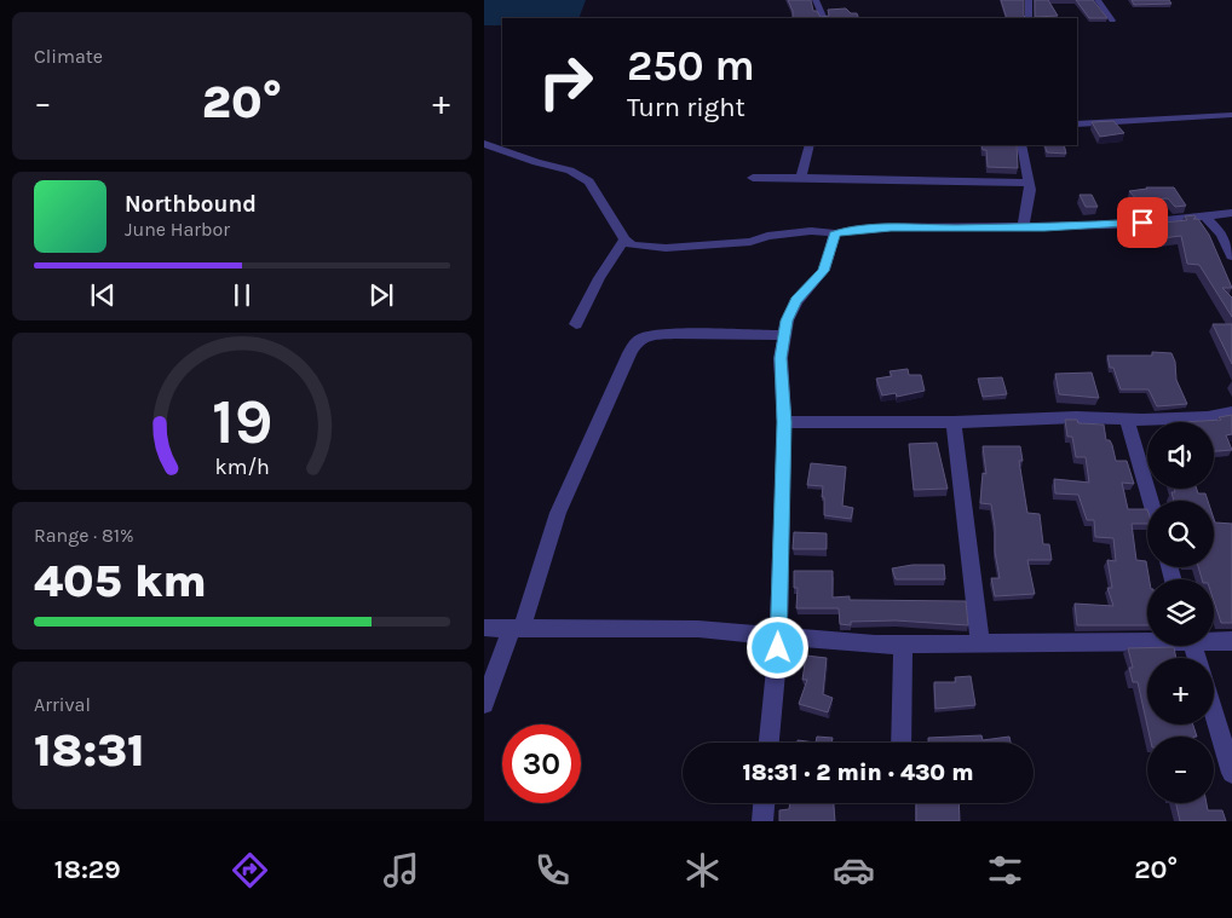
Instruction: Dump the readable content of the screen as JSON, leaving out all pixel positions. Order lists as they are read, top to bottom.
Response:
{
  "page": {
    "tile": [
      "Climate",
      ["Range · 81%", "405 km"],
      ["Arrival", "18:31"]
    ],
    "turn": ["250 m", "Turn right"],
    "heat": ["−", "20°", "+"],
    "song": ["Northbound", "June Harbor"],
    "map_buttons": ["+", "−"],
    "limit": "30",
    "trip": "18:31 · 2 min · 430 m",
    "tabs": ["18:29", "20°"],
    "gauge": ["19", "km/h"]
  }
}
